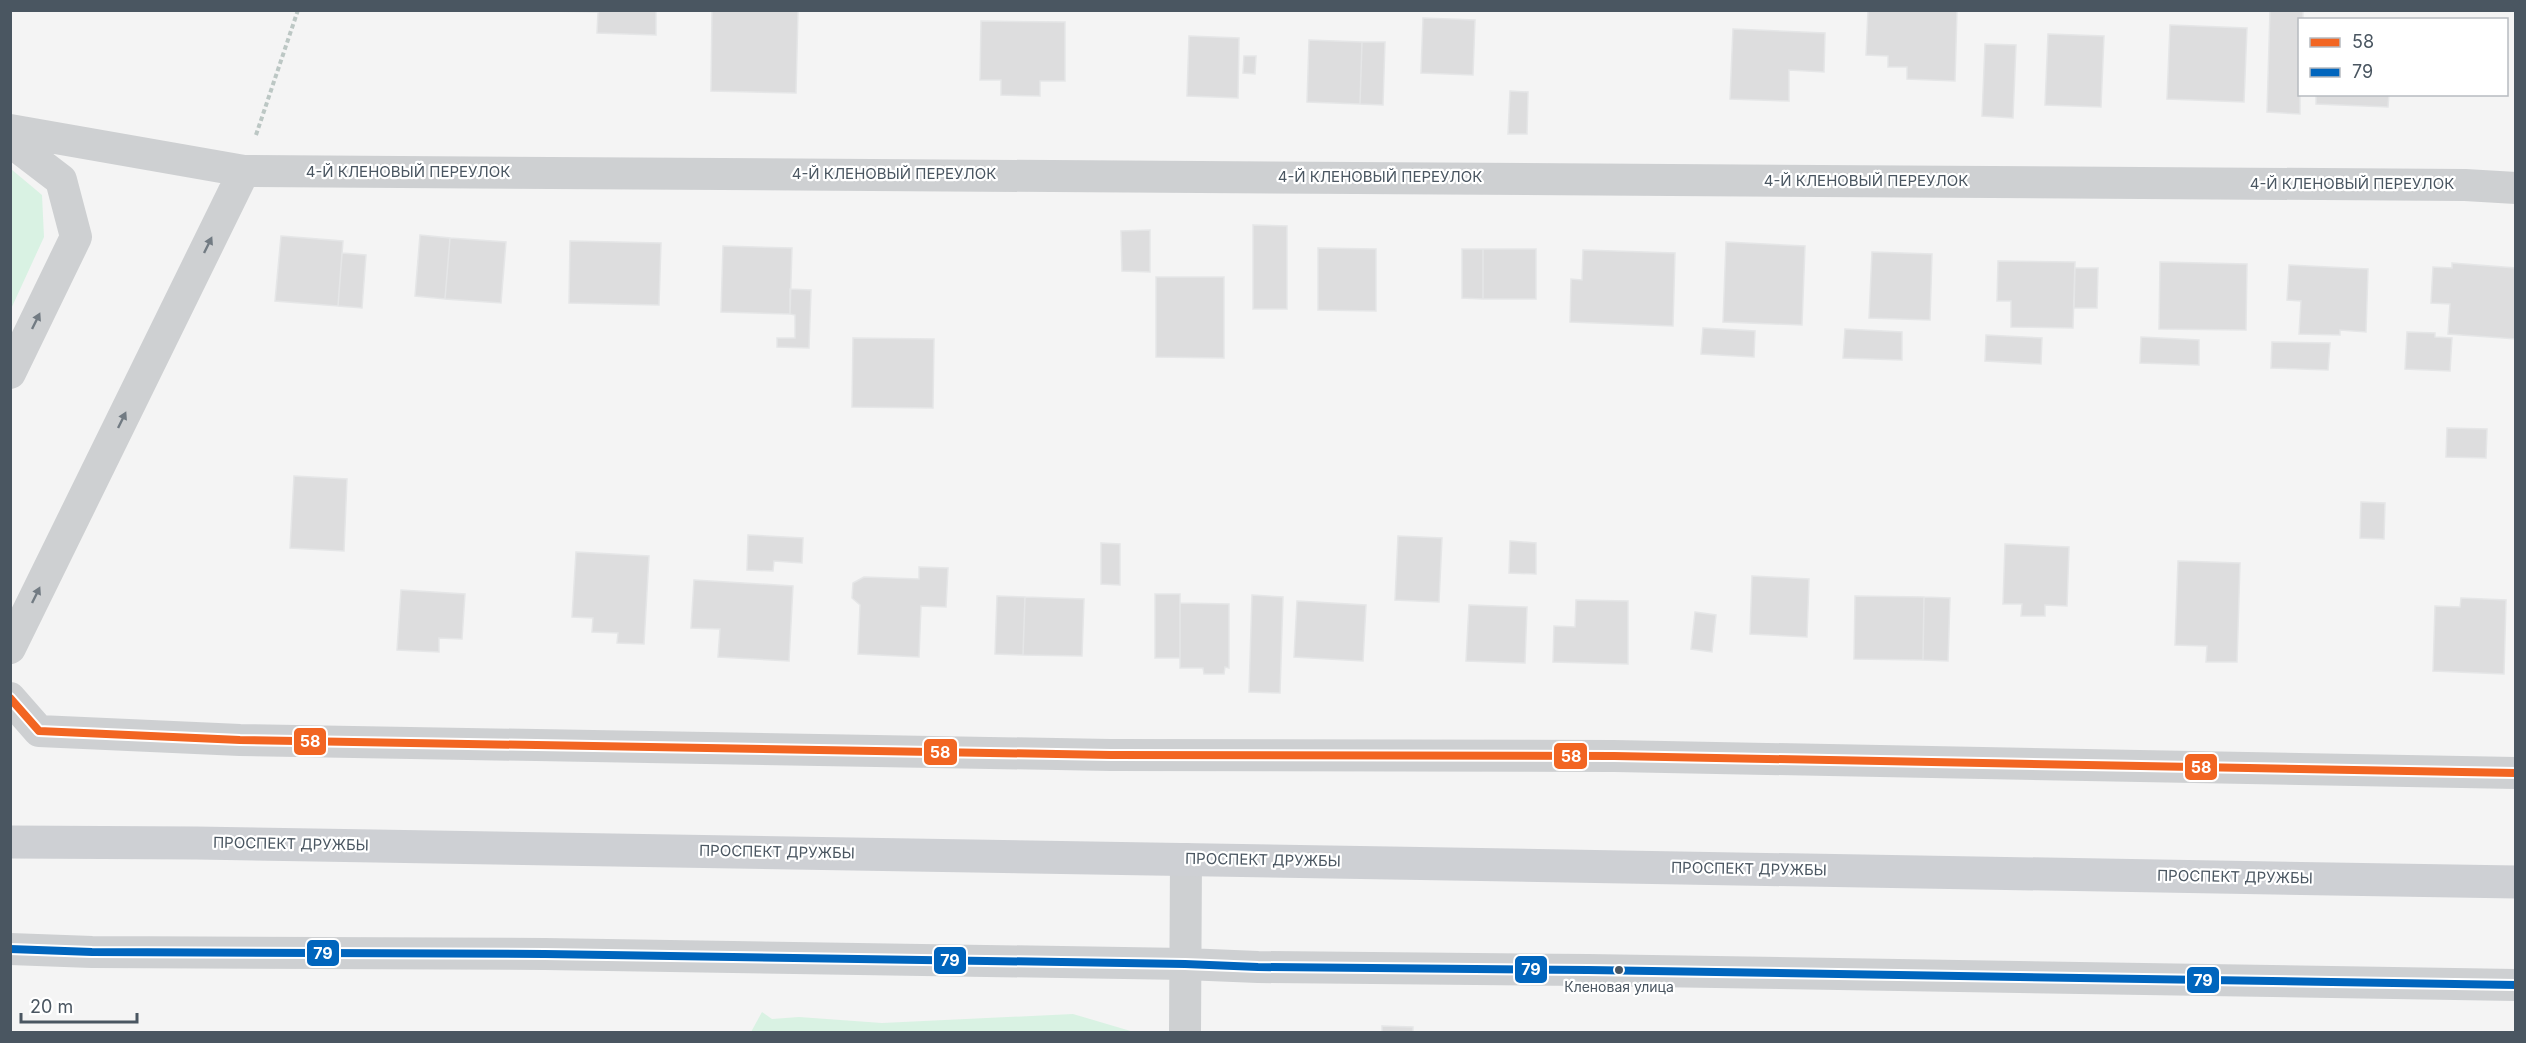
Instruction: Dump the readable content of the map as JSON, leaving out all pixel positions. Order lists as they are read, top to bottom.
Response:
{
  "streets": {
    "main road": ["ПРОСПЕКТ ДРУЖБЫ"],
    "street": ["4-Й КЛЕНОВЫЙ ПЕРЕУЛОК"]
  },
  "places": ["Кленовая улица"],
  "lines": ["transit line 58", "transit line 79"],
  "legend": ["58", "79"],
  "scale_bar": "20 m"
}
